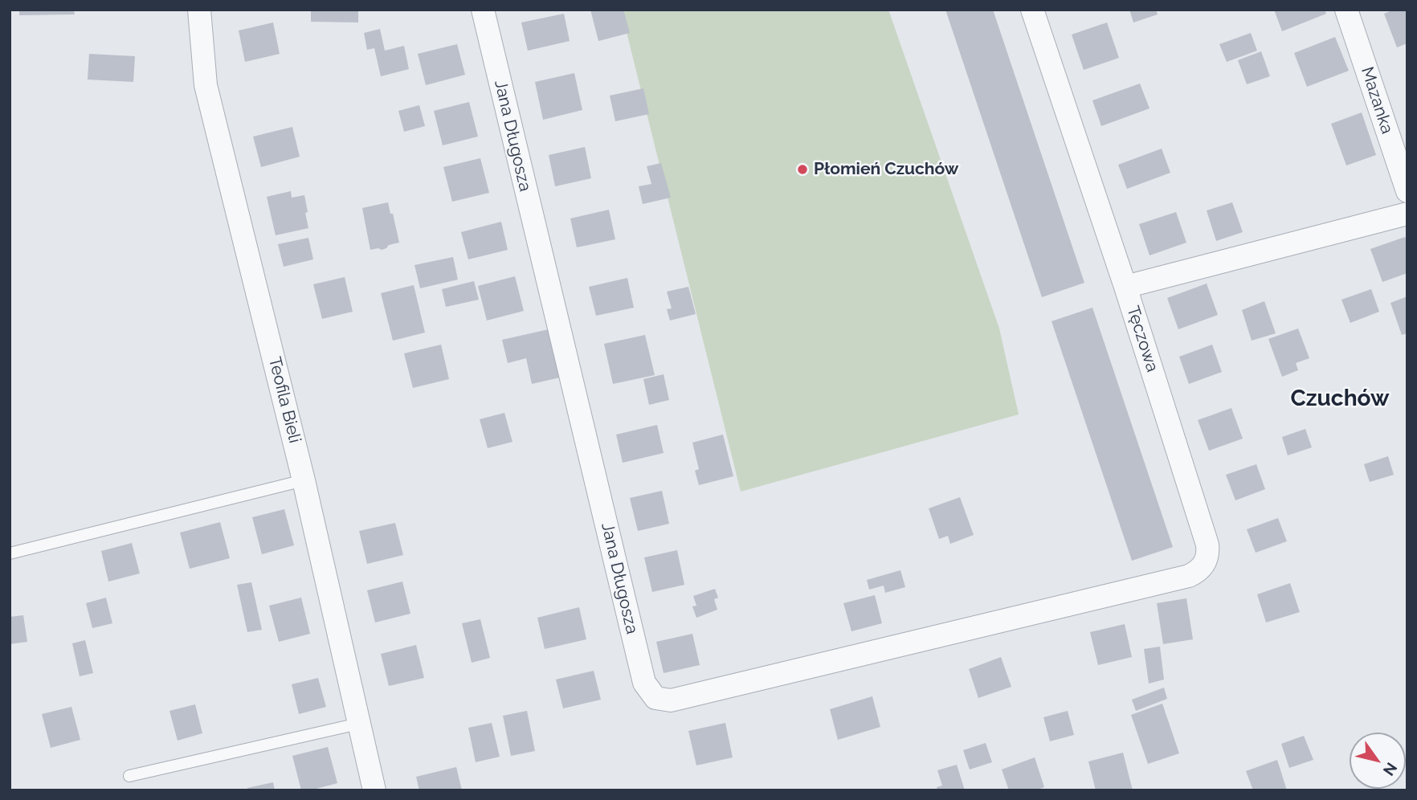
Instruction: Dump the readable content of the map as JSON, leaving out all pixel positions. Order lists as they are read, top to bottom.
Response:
{
  "streets": {
    "street": [
      "Mazanka",
      "Jana Długosza",
      "Tęczowa",
      "Teofila Bieli"
    ]
  },
  "crossings": [
    ["Jana Długosza", "Tęczowa"]
  ],
  "districts": ["Czuchów"],
  "places": ["Płomień Czuchów"],
  "north": "bottom right"
}
